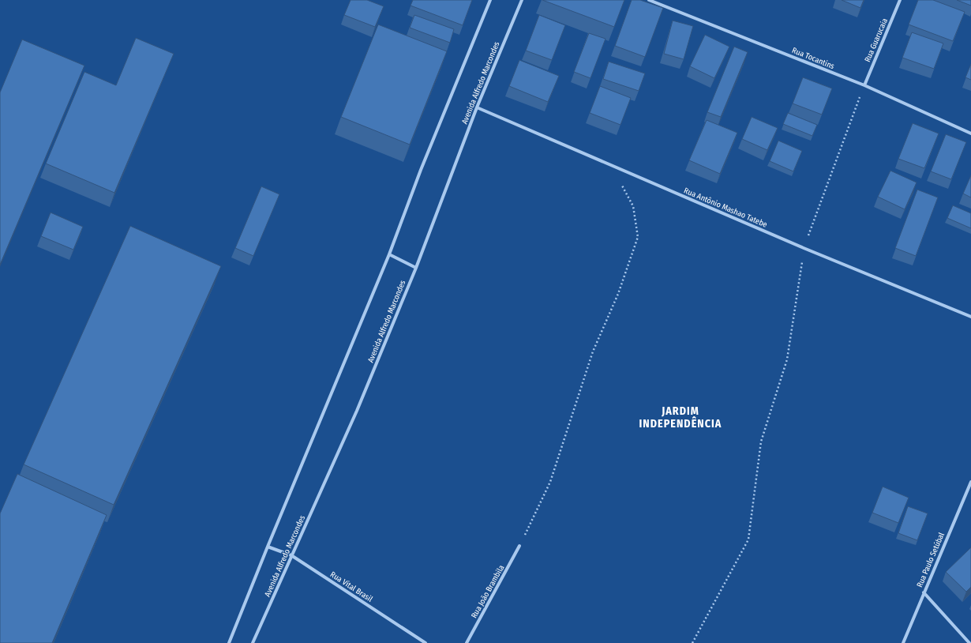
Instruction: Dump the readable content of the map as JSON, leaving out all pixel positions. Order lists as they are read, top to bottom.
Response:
{
  "streets": {
    "street": [
      "Rua Guarucaia",
      "Rua Tocantins",
      "Avenida Alfredo Marcondes",
      "Rua Antônio Mashao Tatebe",
      "Rua Paulo Setúbal",
      "Rua Vital Brasil",
      "Rua João Brambila"
    ]
  },
  "crossings": [
    ["Rua Guarucaia", "Rua Tocantins"],
    ["Avenida Alfredo Marcondes", "Rua Antônio Mashao Tatebe"],
    ["Avenida Alfredo Marcondes", "Rua Vital Brasil"]
  ],
  "districts": ["JARDIM INDEPENDÊNCIA"]
}
